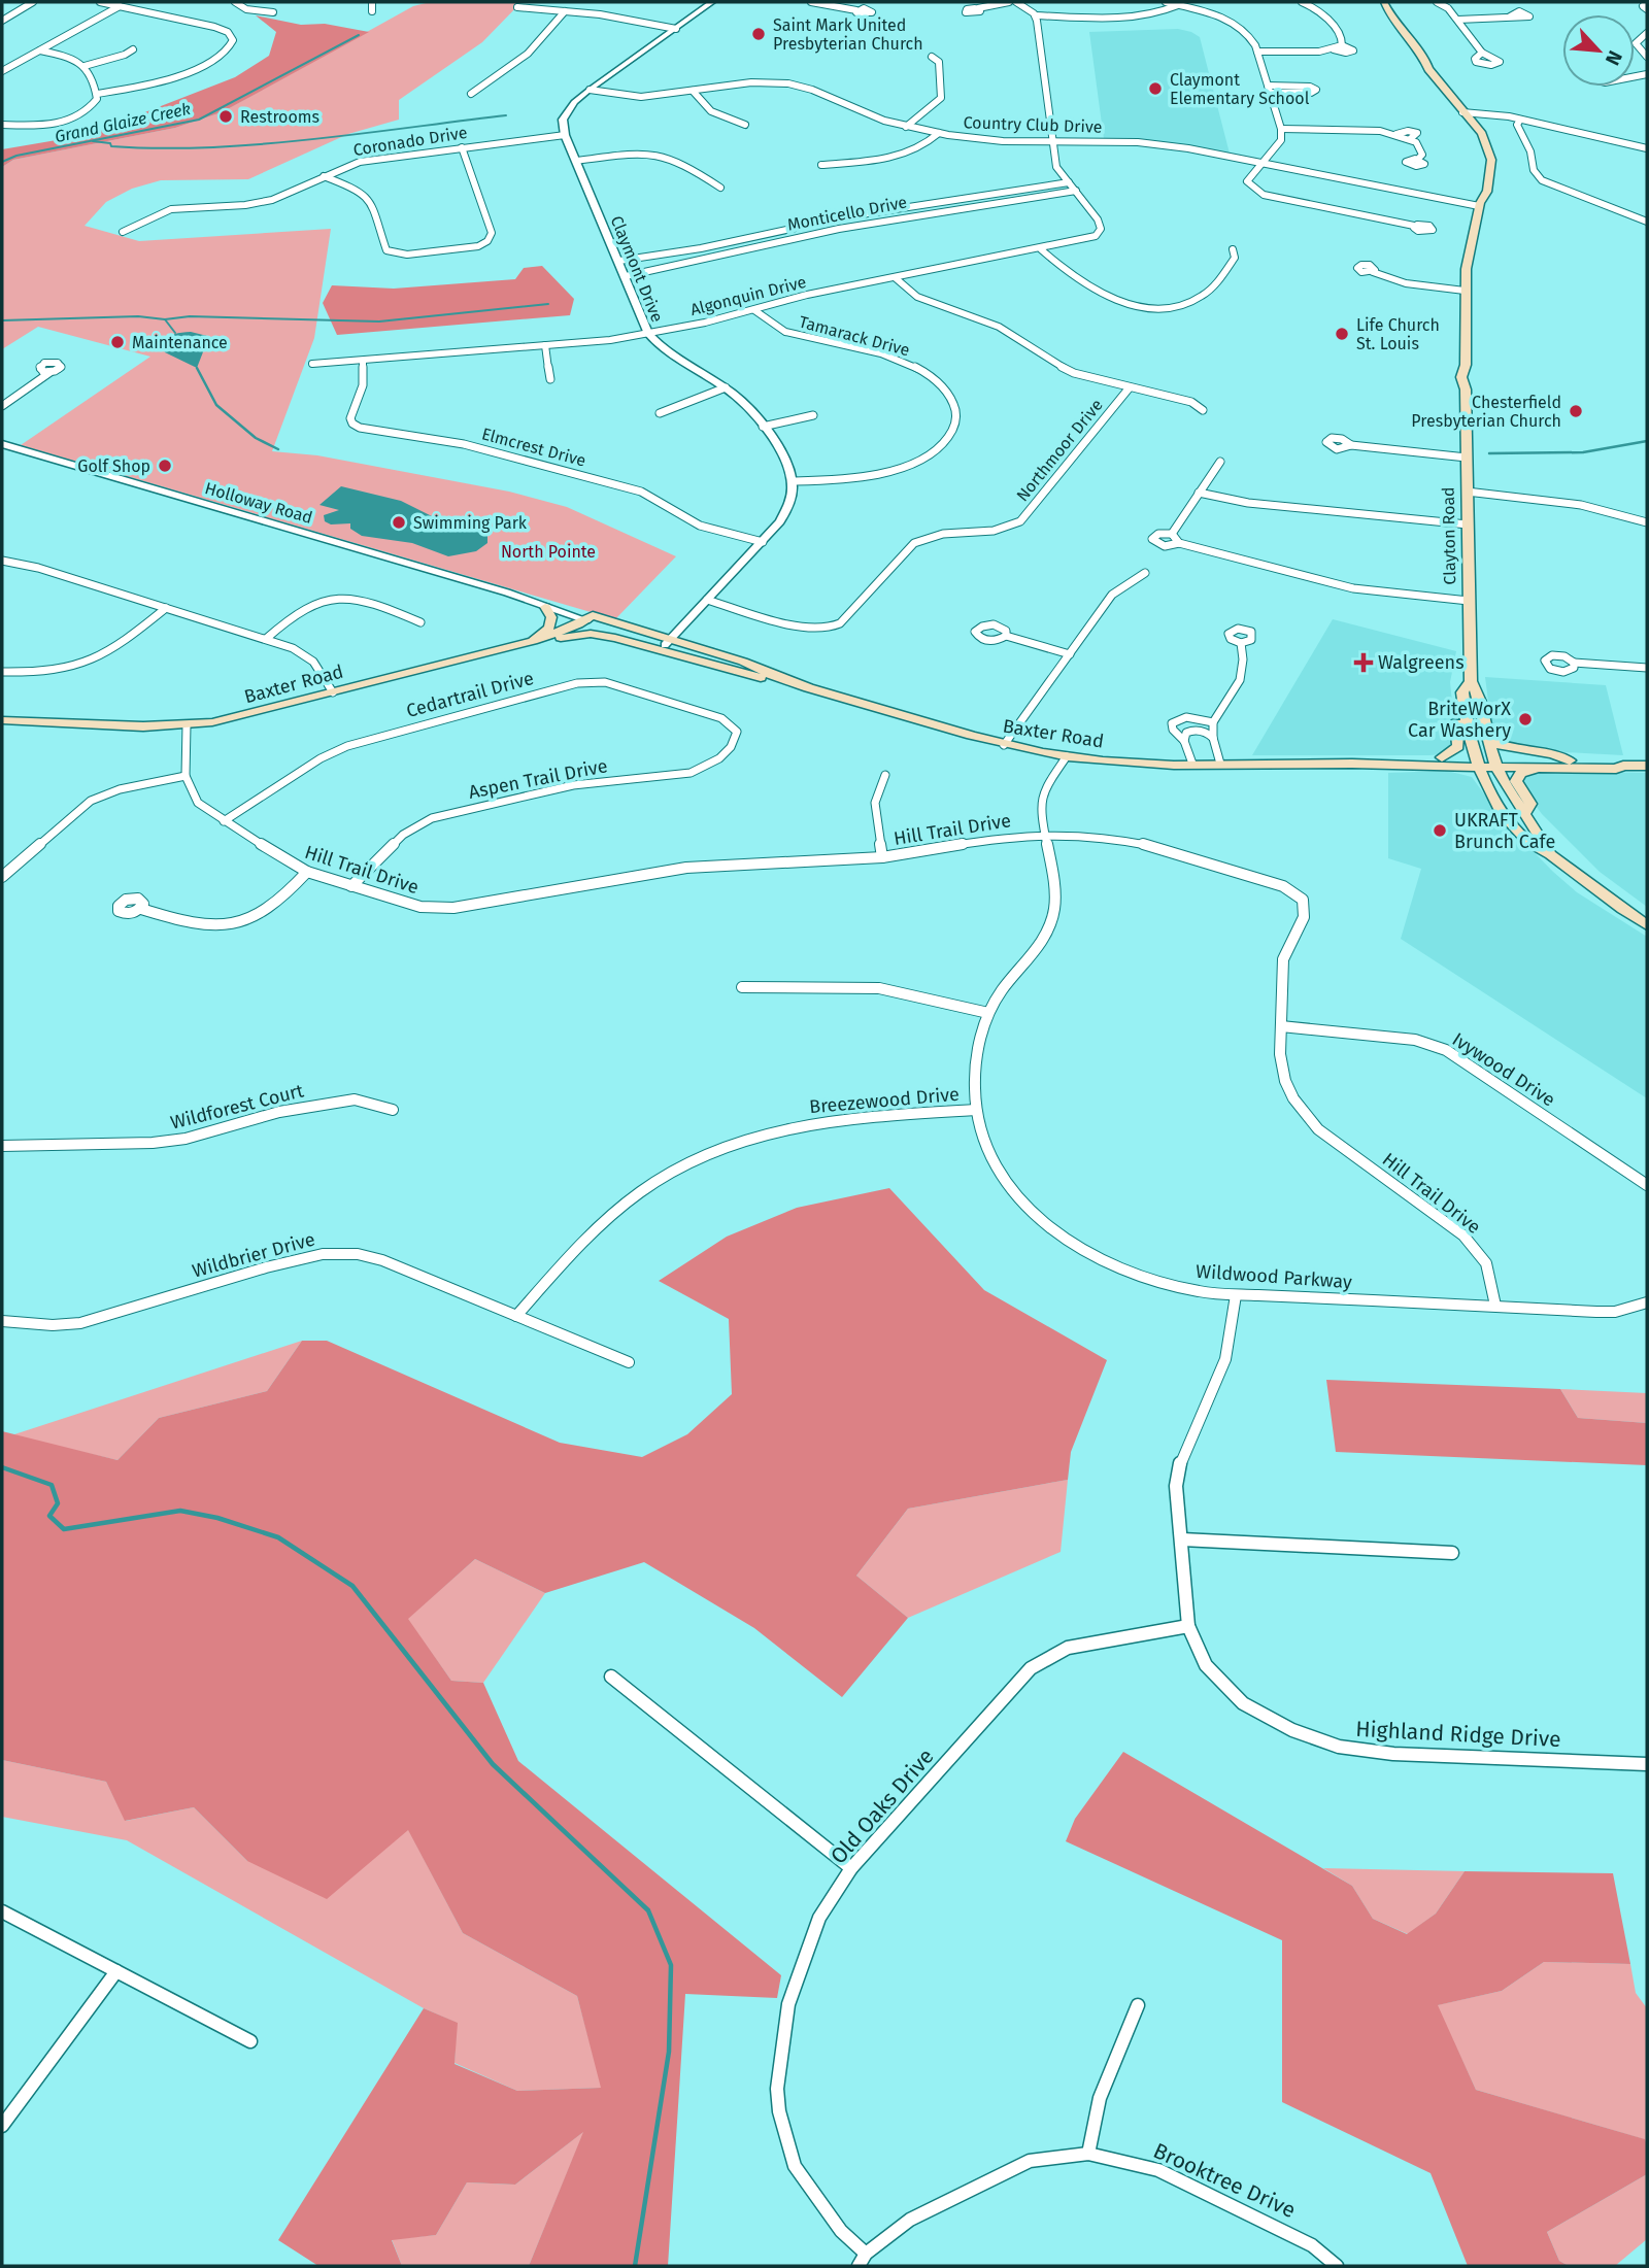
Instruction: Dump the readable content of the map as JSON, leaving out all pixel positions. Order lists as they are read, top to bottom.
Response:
{
  "streets": {
    "main road": ["Clayton Road", "Baxter Road"],
    "street": [
      "Country Club Drive",
      "Coronado Drive",
      "Monticello Drive",
      "Claymont Drive",
      "Algonquin Drive",
      "Tamarack Drive",
      "Elmcrest Drive",
      "Northmoor Drive",
      "Holloway Road",
      "Cedartrail Drive",
      "Aspen Trail Drive",
      "Hill Trail Drive",
      "Ivywood Drive",
      "Breezewood Drive",
      "Wildforest Court",
      "Wildbrier Drive",
      "Wildwood Parkway",
      "Highland Ridge Drive",
      "Old Oaks Drive",
      "Brooktree Drive"
    ]
  },
  "crossings": [
    ["Country Club Drive", "Clayton Road"],
    ["Coronado Drive", "Claymont Drive"],
    ["Monticello Drive", "Claymont Drive"],
    ["Monticello Drive", "Algonquin Drive"],
    ["Claymont Drive", "Algonquin Drive"],
    ["Claymont Drive", "Tamarack Drive"],
    ["Algonquin Drive", "Tamarack Drive"],
    ["Algonquin Drive", "Elmcrest Drive"],
    ["Holloway Road", "Baxter Road"],
    ["Clayton Road", "Baxter Road"],
    ["Baxter Road", "Wildwood Parkway"],
    ["Cedartrail Drive", "Aspen Trail Drive"],
    ["Cedartrail Drive", "Hill Trail Drive"],
    ["Aspen Trail Drive", "Hill Trail Drive"],
    ["Hill Trail Drive", "Ivywood Drive"],
    ["Hill Trail Drive", "Wildwood Parkway"],
    ["Breezewood Drive", "Wildbrier Drive"],
    ["Breezewood Drive", "Wildwood Parkway"],
    ["Highland Ridge Drive", "Old Oaks Drive"],
    ["Old Oaks Drive", "Brooktree Drive"]
  ],
  "water": ["Grand Glaize Creek"],
  "parks": ["North Pointe"],
  "places": {
    "other": [
      "Saint Mark United Presbyterian Church",
      "Claymont Elementary School",
      "Restrooms",
      "Life Church St. Louis",
      "Maintenance",
      "Chesterfield Presbyterian Church",
      "Golf Shop",
      "Swimming Park",
      "BriteWorX Car Washery",
      "UKRAFT Brunch Cafe"
    ],
    "health": ["Walgreens"]
  },
  "north": "bottom right"
}
